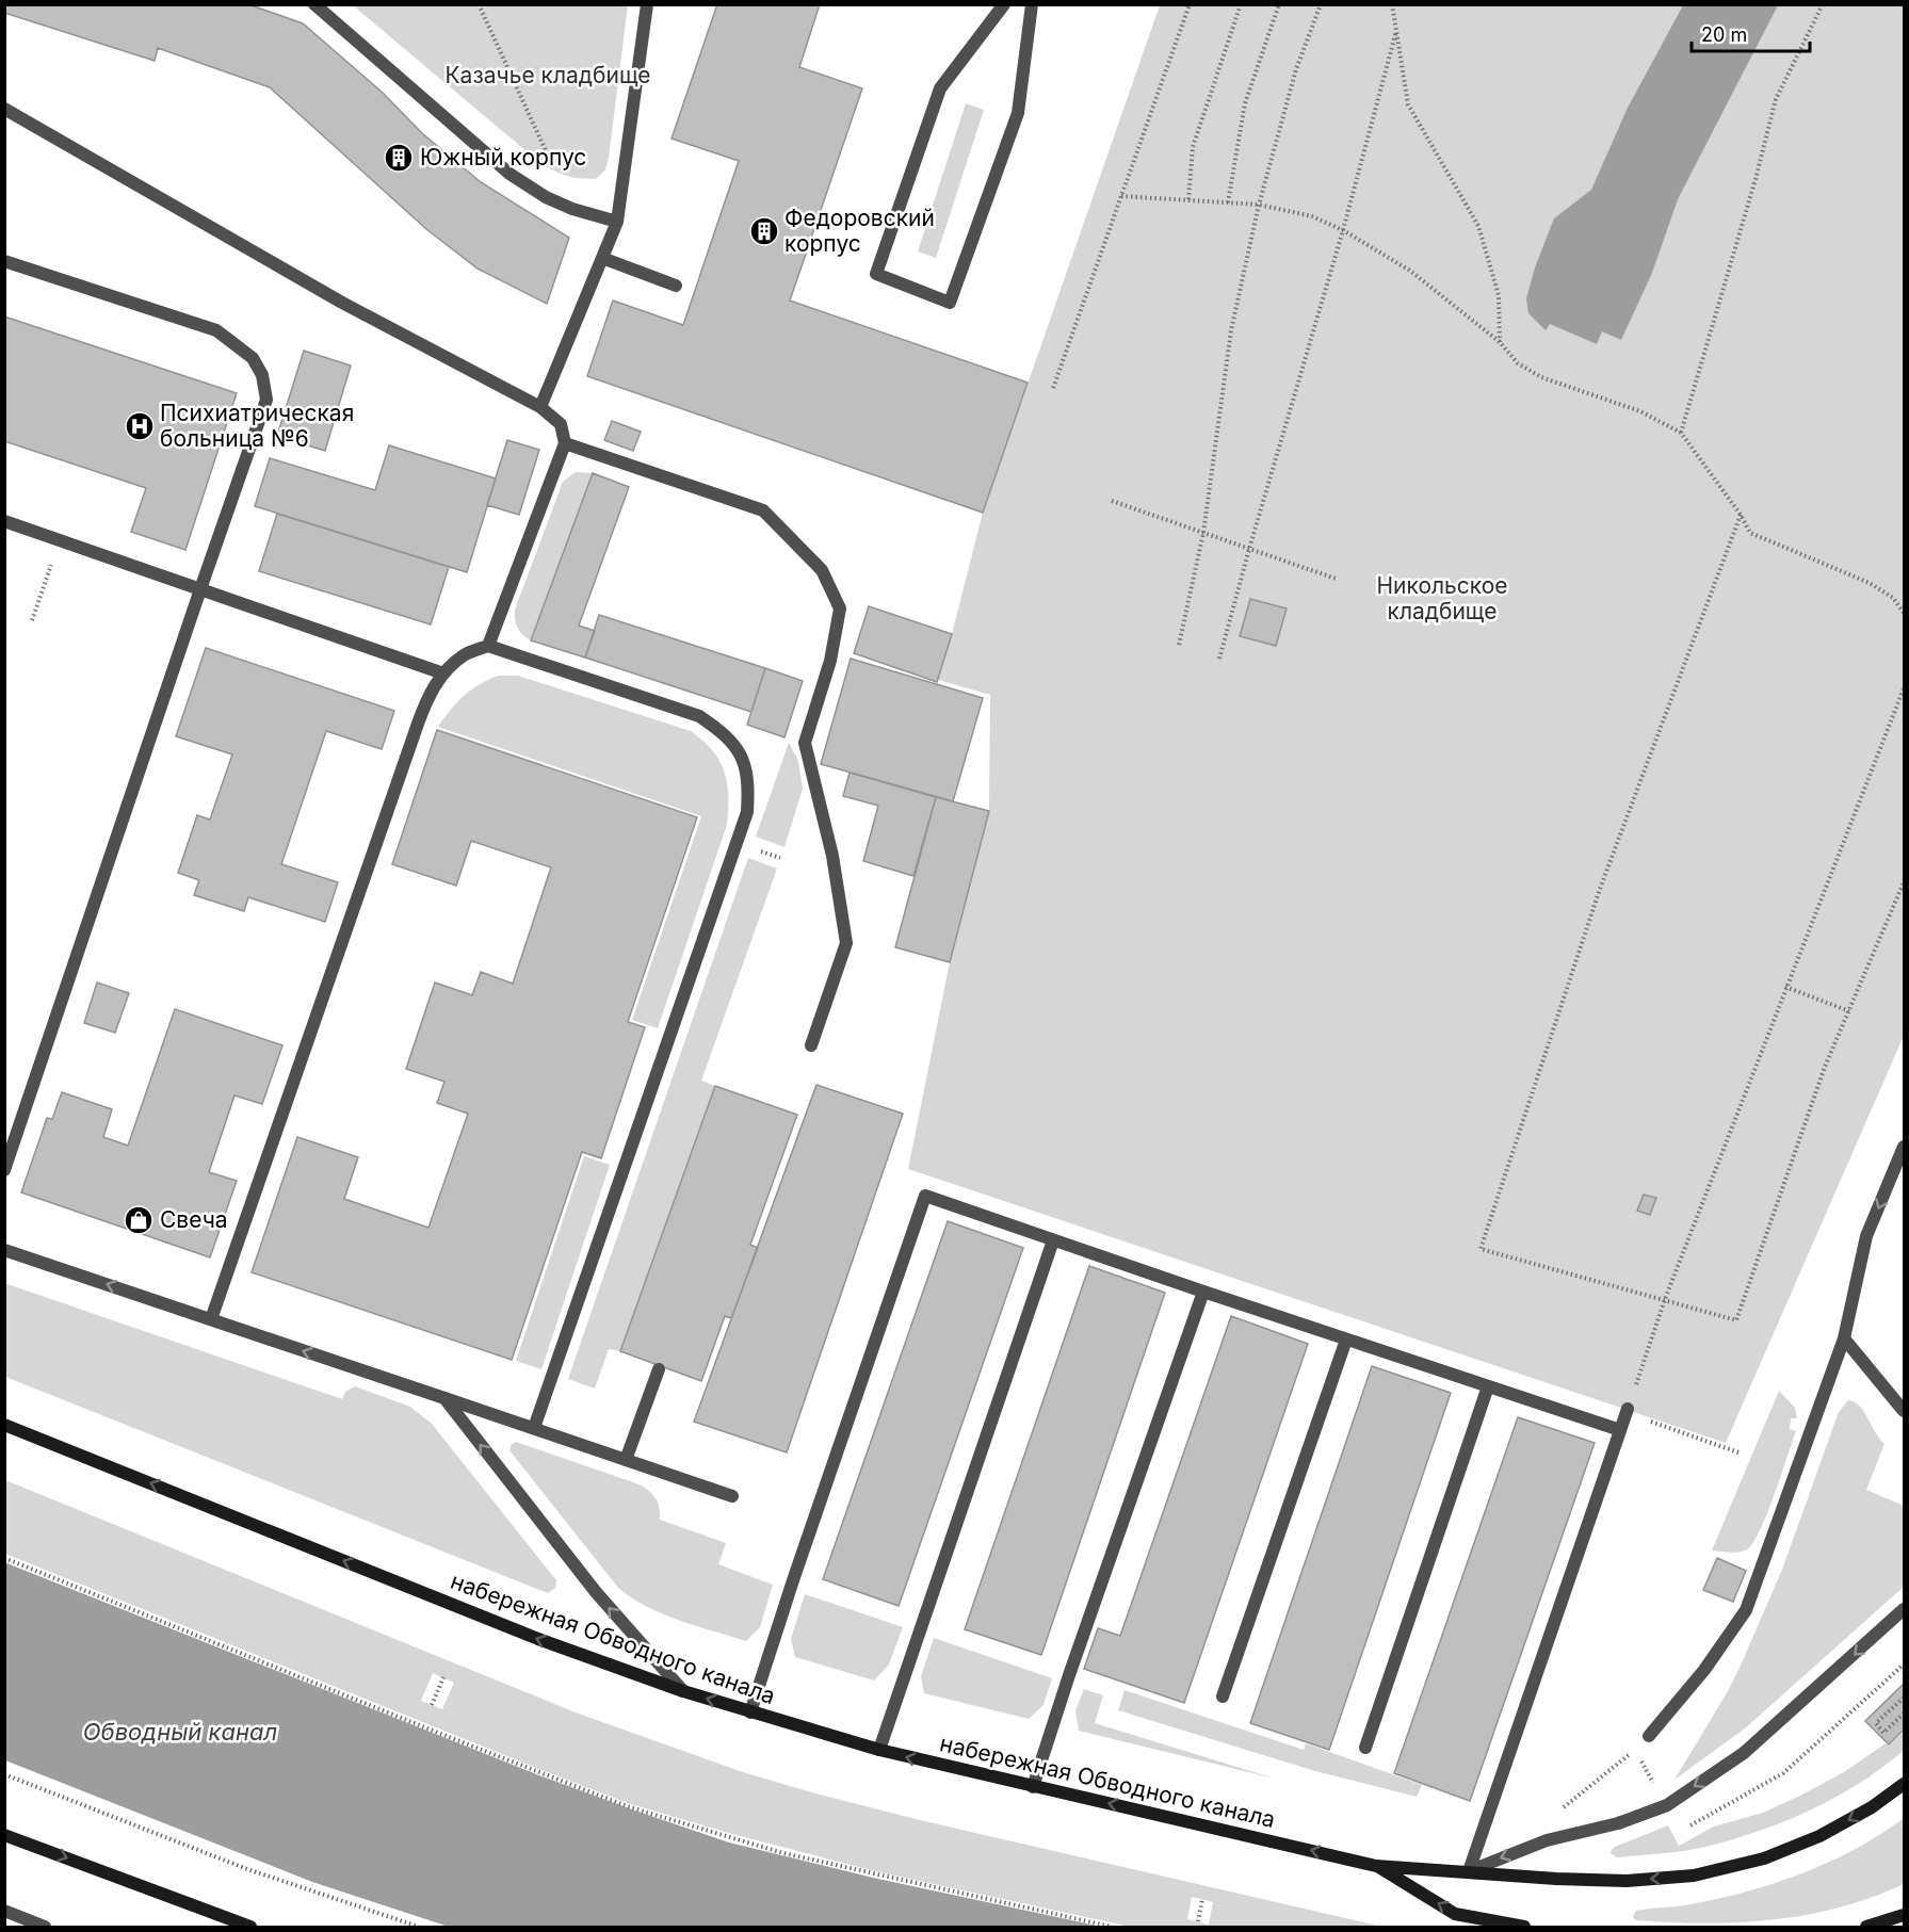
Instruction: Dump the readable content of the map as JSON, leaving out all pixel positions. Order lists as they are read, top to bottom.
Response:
{
  "streets": {
    "main road": ["набережная Обводного канала"]
  },
  "one_way": ["набережная Обводного канала"],
  "water": ["Обводный канал"],
  "parks": ["Казачье кладбище", "Никольское кладбище"],
  "places": {
    "building": ["Южный корпус", "Федоровский корпус"],
    "hospital": ["Психиатрическая больница №6"],
    "shop": ["Свеча"]
  },
  "scale_bar": "20 m"
}
